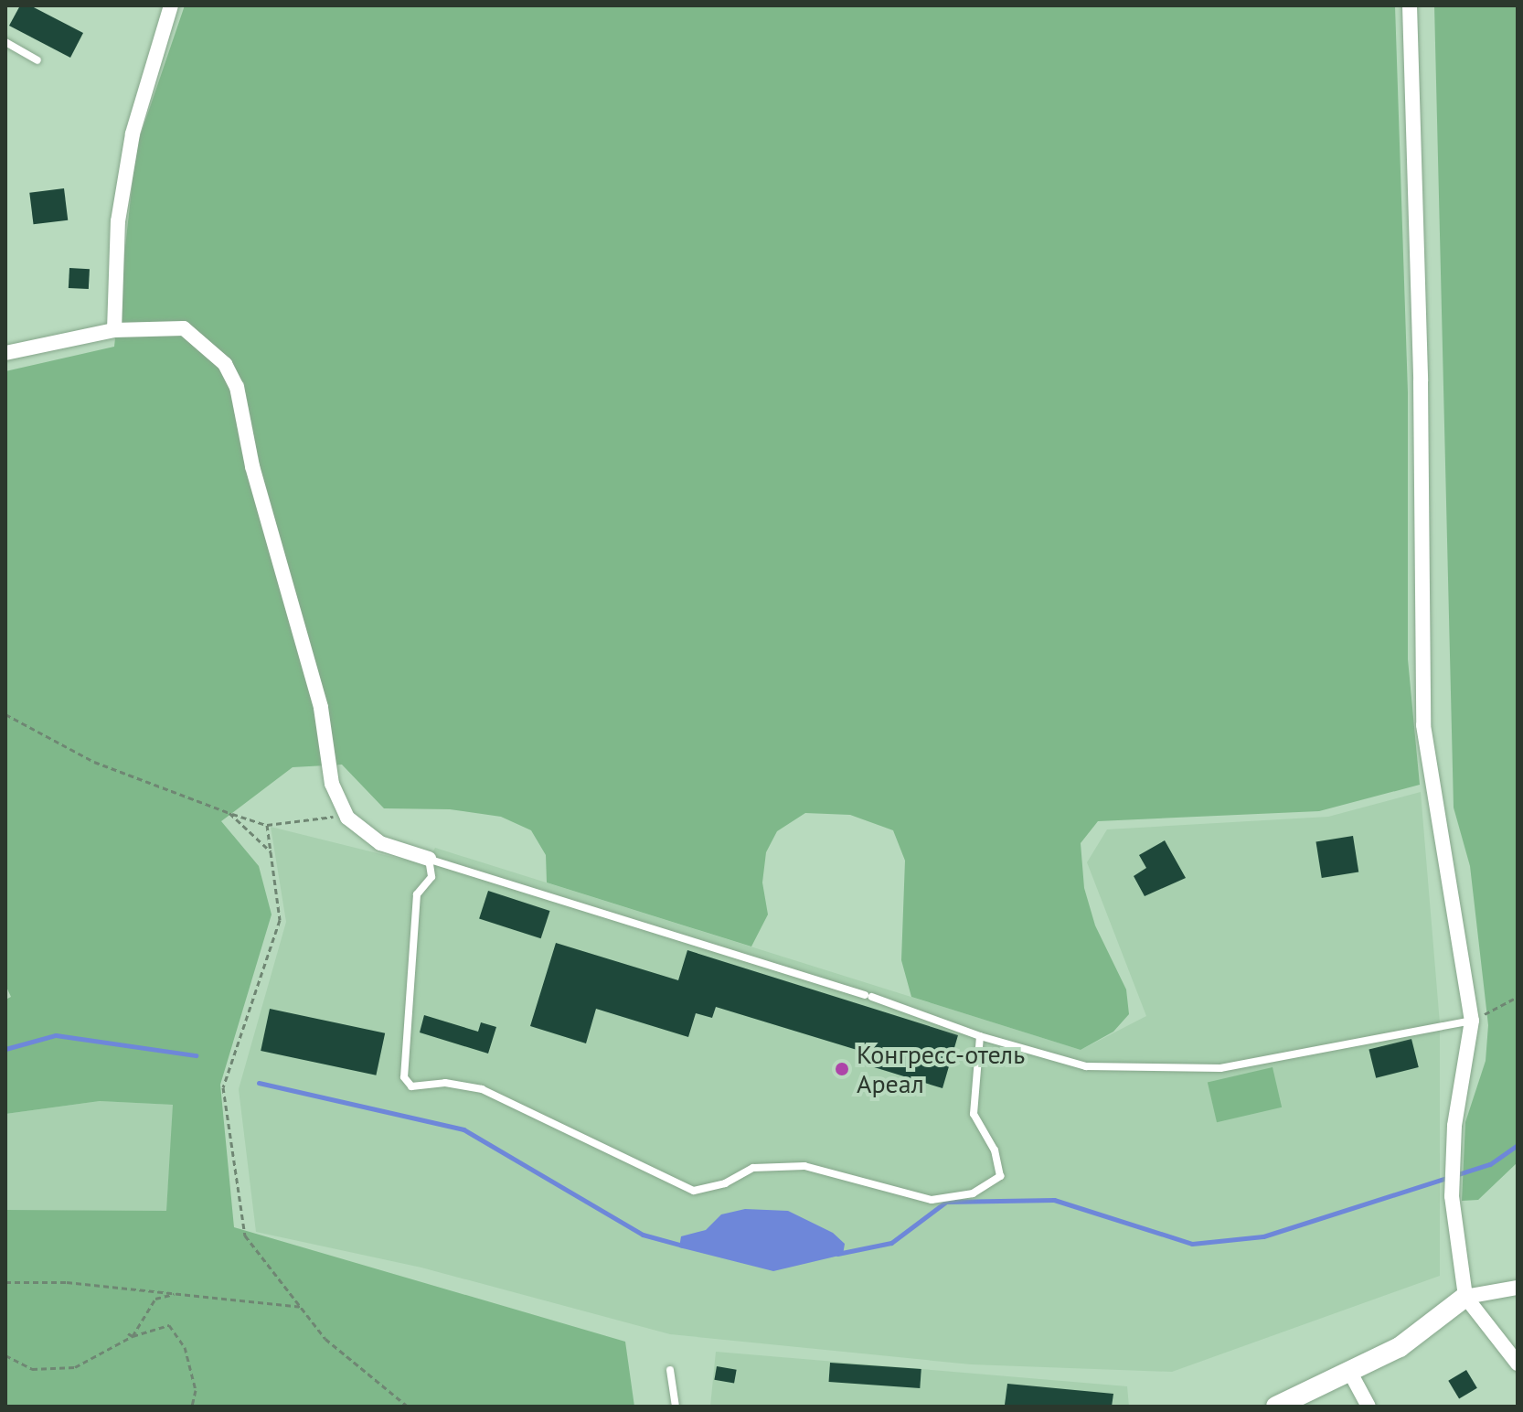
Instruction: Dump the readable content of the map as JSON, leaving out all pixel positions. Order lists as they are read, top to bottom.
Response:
{
  "places": ["Конгресс-отель Ареал"]
}
